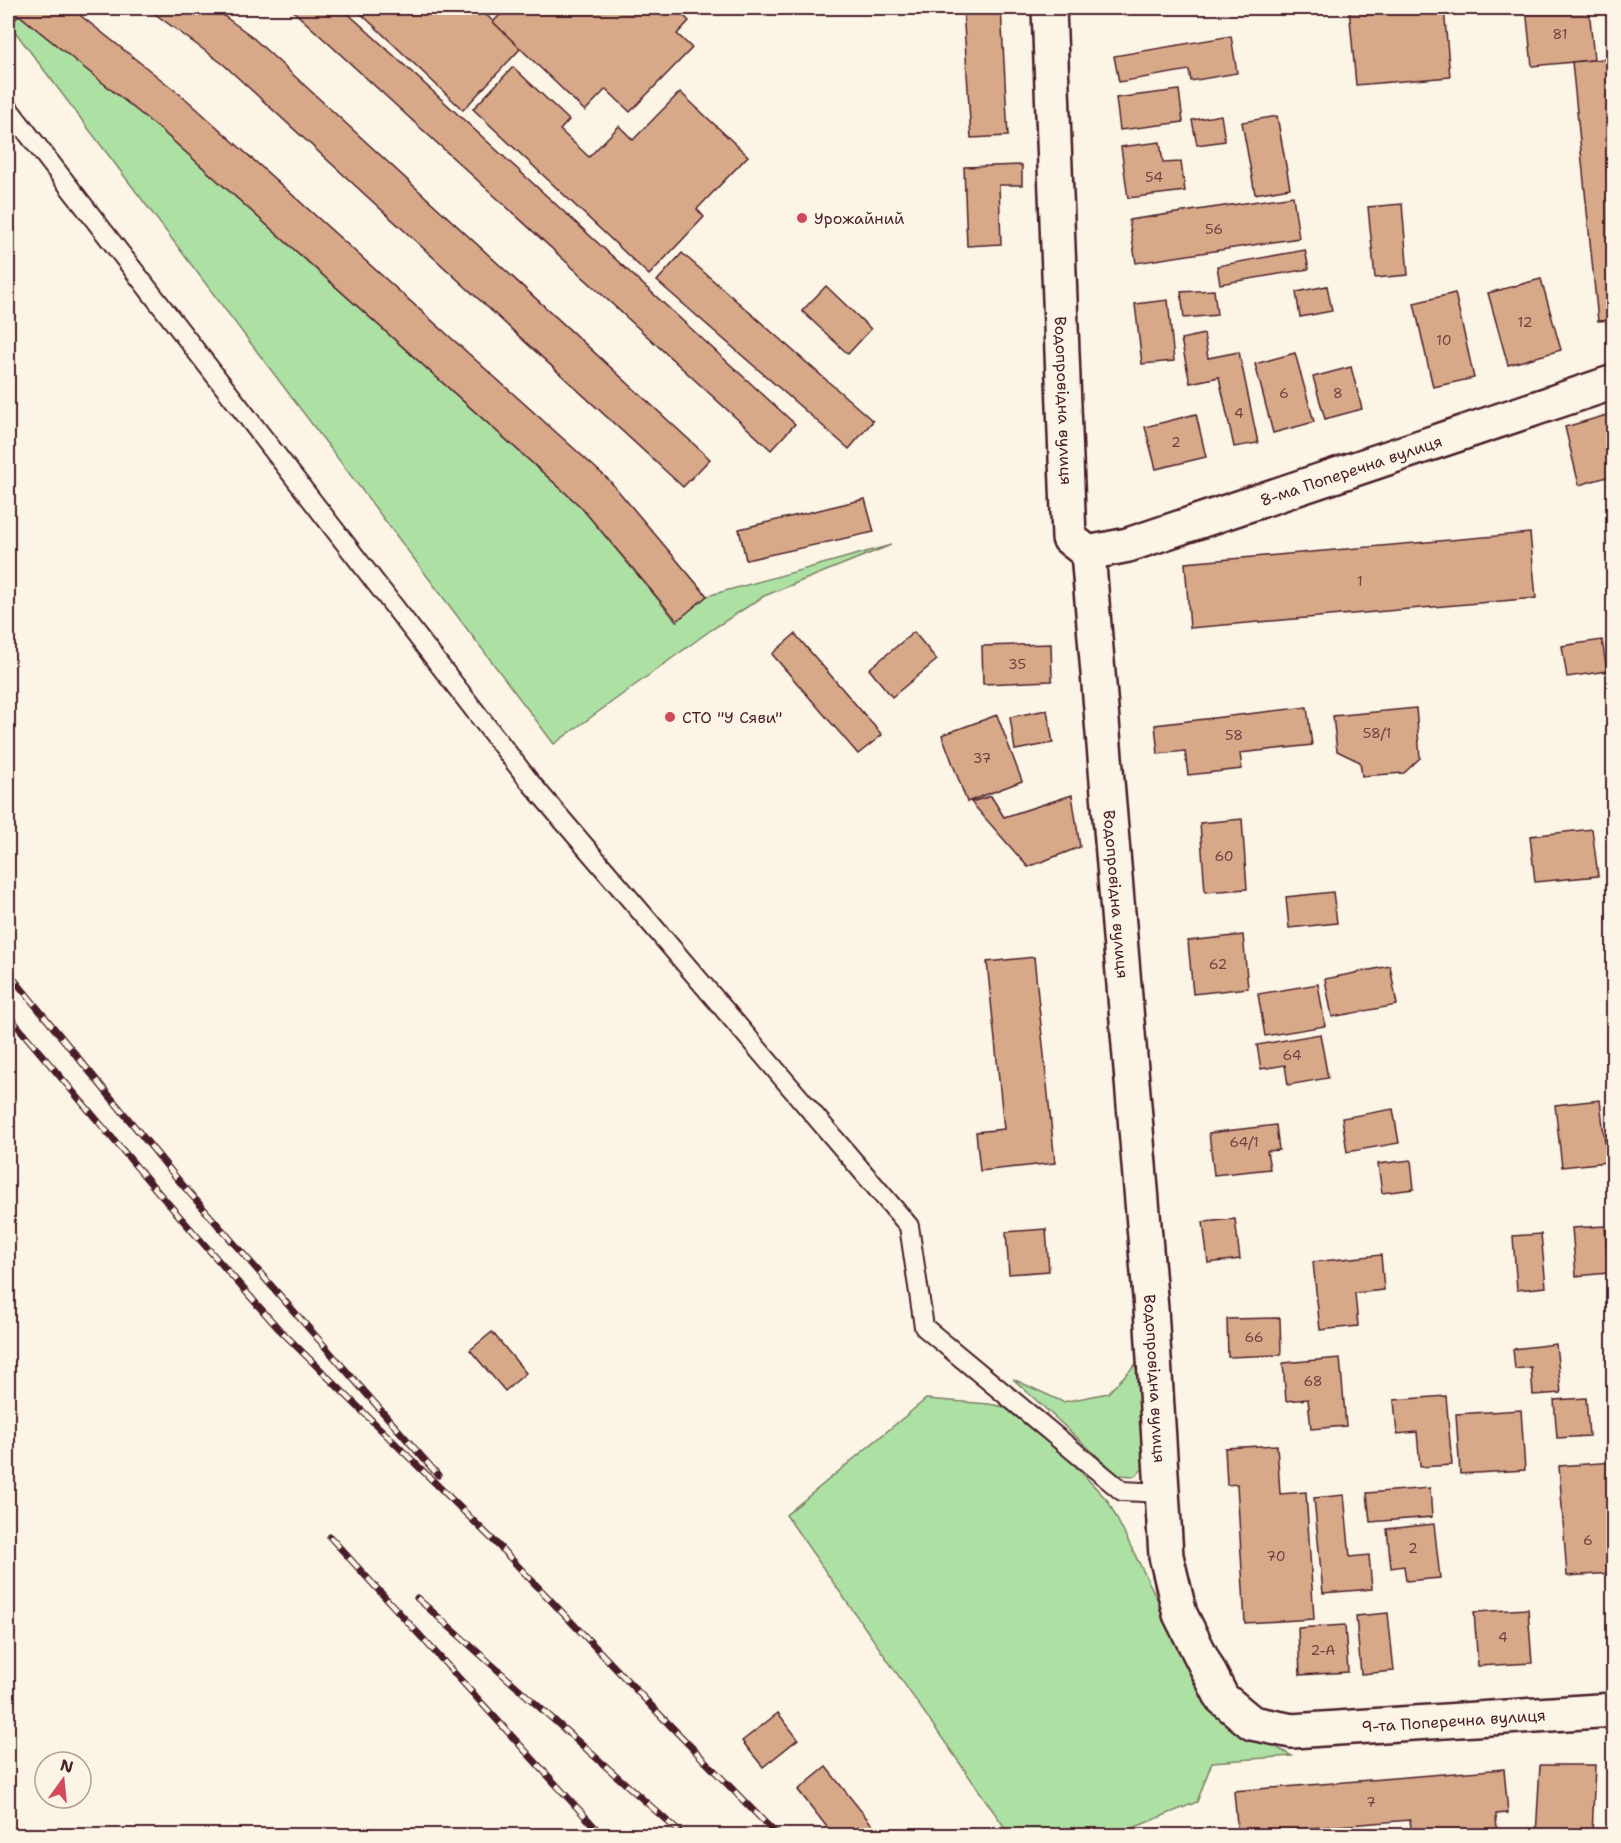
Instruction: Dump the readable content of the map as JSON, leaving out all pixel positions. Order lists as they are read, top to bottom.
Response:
{
  "streets": {
    "street": ["Водопровідна вулиця", "8-ма Поперечна вулиця", "9-та Поперечна вулиця"]
  },
  "crossings": [
    ["Водопровідна вулиця", "8-ма Поперечна вулиця"],
    ["Водопровідна вулиця", "9-та Поперечна вулиця"]
  ],
  "places": ["Урожайний", "СТО \"У Сяви\""],
  "house_numbers": [
    "81",
    "54",
    "56",
    "12",
    "10",
    "6",
    "8",
    "4",
    "2",
    "1",
    "35",
    "58/1",
    "58",
    "37",
    "60",
    "62",
    "64",
    "64/1",
    "66",
    "68",
    "6",
    "2",
    "70",
    "4",
    "2-А",
    "7"
  ],
  "north": "top"
}
